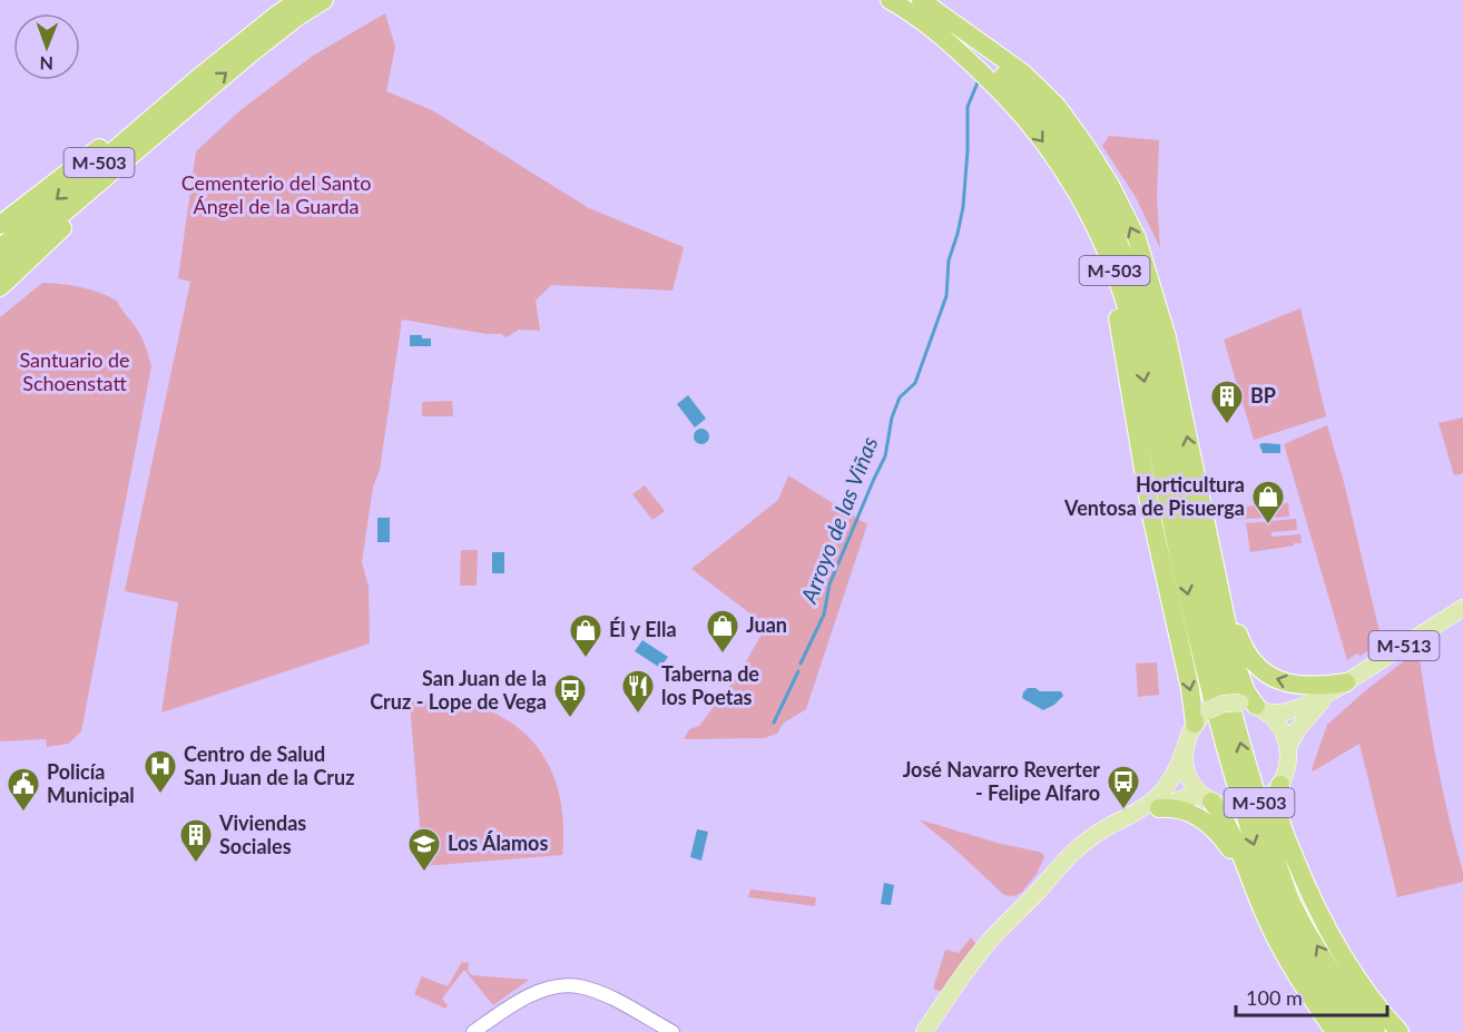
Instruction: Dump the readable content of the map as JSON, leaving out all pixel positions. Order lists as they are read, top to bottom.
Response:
{
  "streets": {
    "highway": ["M-503"],
    "main road": ["M-513"]
  },
  "water": ["Arroyo de las Viñas"],
  "parks": ["Cementerio del Santo Ángel de la Guarda", "Santuario de Schoenstatt"],
  "places": {
    "building": ["BP", "Viviendas Sociales"],
    "shop": ["Horticultura Ventosa de Pisuerga", "Juan", "Él y Ella"],
    "restaurant": ["Taberna de los Poetas"],
    "bus stop": ["San Juan de la Cruz - Lope de Vega", "José Navarro Reverter - Felipe Alfaro"],
    "hospital": ["Centro de Salud San Juan de la Cruz"],
    "public building": ["Policía Municipal"],
    "school or university": ["Los Álamos"]
  },
  "scale_bar": "100 m",
  "north": "bottom"
}
